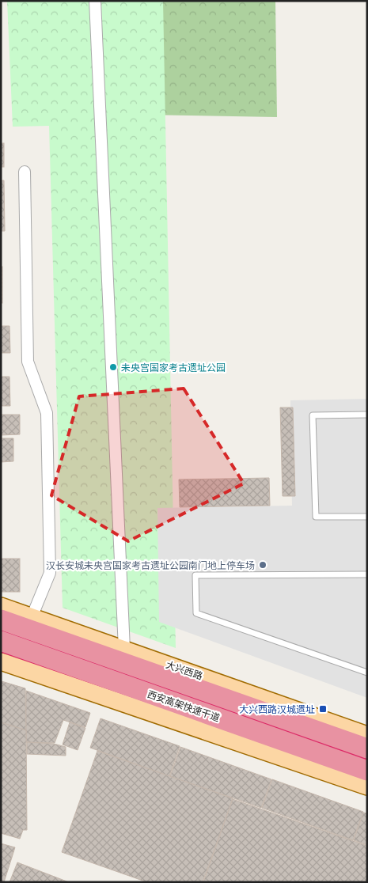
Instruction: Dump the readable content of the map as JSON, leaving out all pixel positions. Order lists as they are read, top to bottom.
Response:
{
  "streets": {
    "highway": ["西安高架快速干道"],
    "main road": ["大兴西路"]
  },
  "places": {
    "other": ["未央宫国家考古遗址公园", "汉长安城未央宫国家考古遗址公园南门地上停车场"],
    "transit": ["大兴西路汉城遗址"]
  }
}
